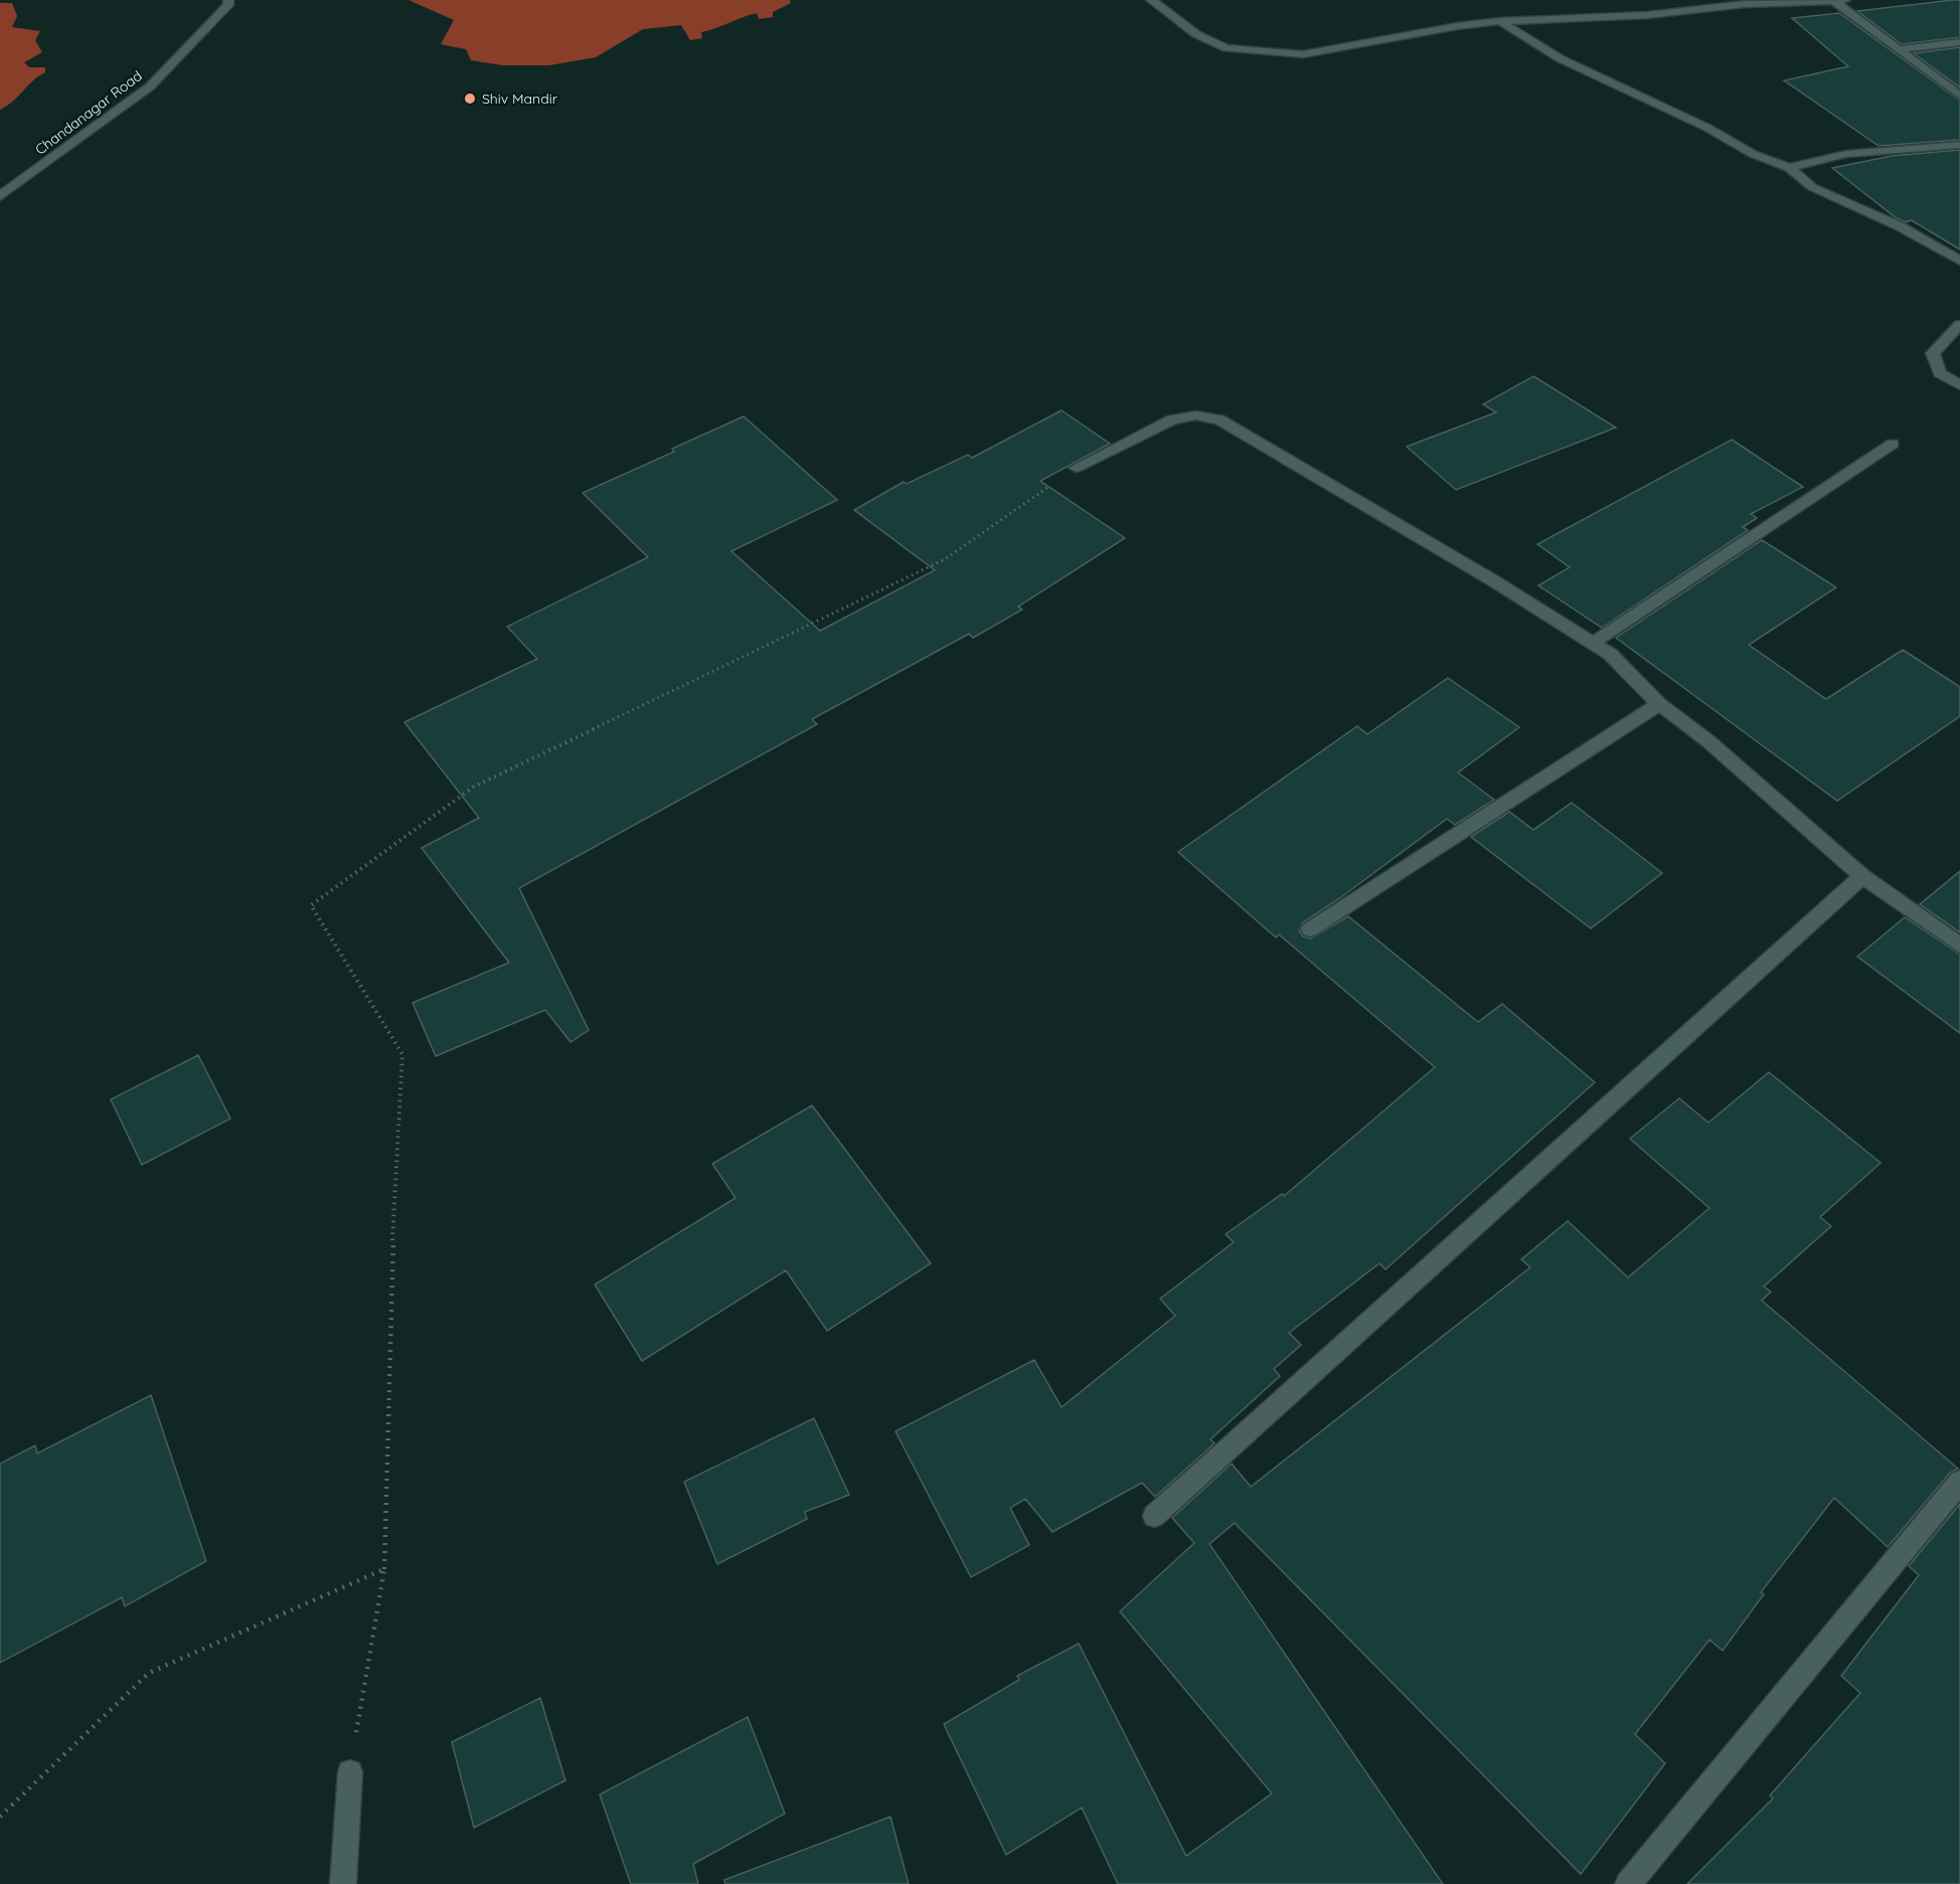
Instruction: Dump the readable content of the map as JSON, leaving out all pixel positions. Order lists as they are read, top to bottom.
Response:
{
  "streets": {
    "street": ["Chandanagar Road"]
  },
  "places": ["Shiv Mandir"]
}
